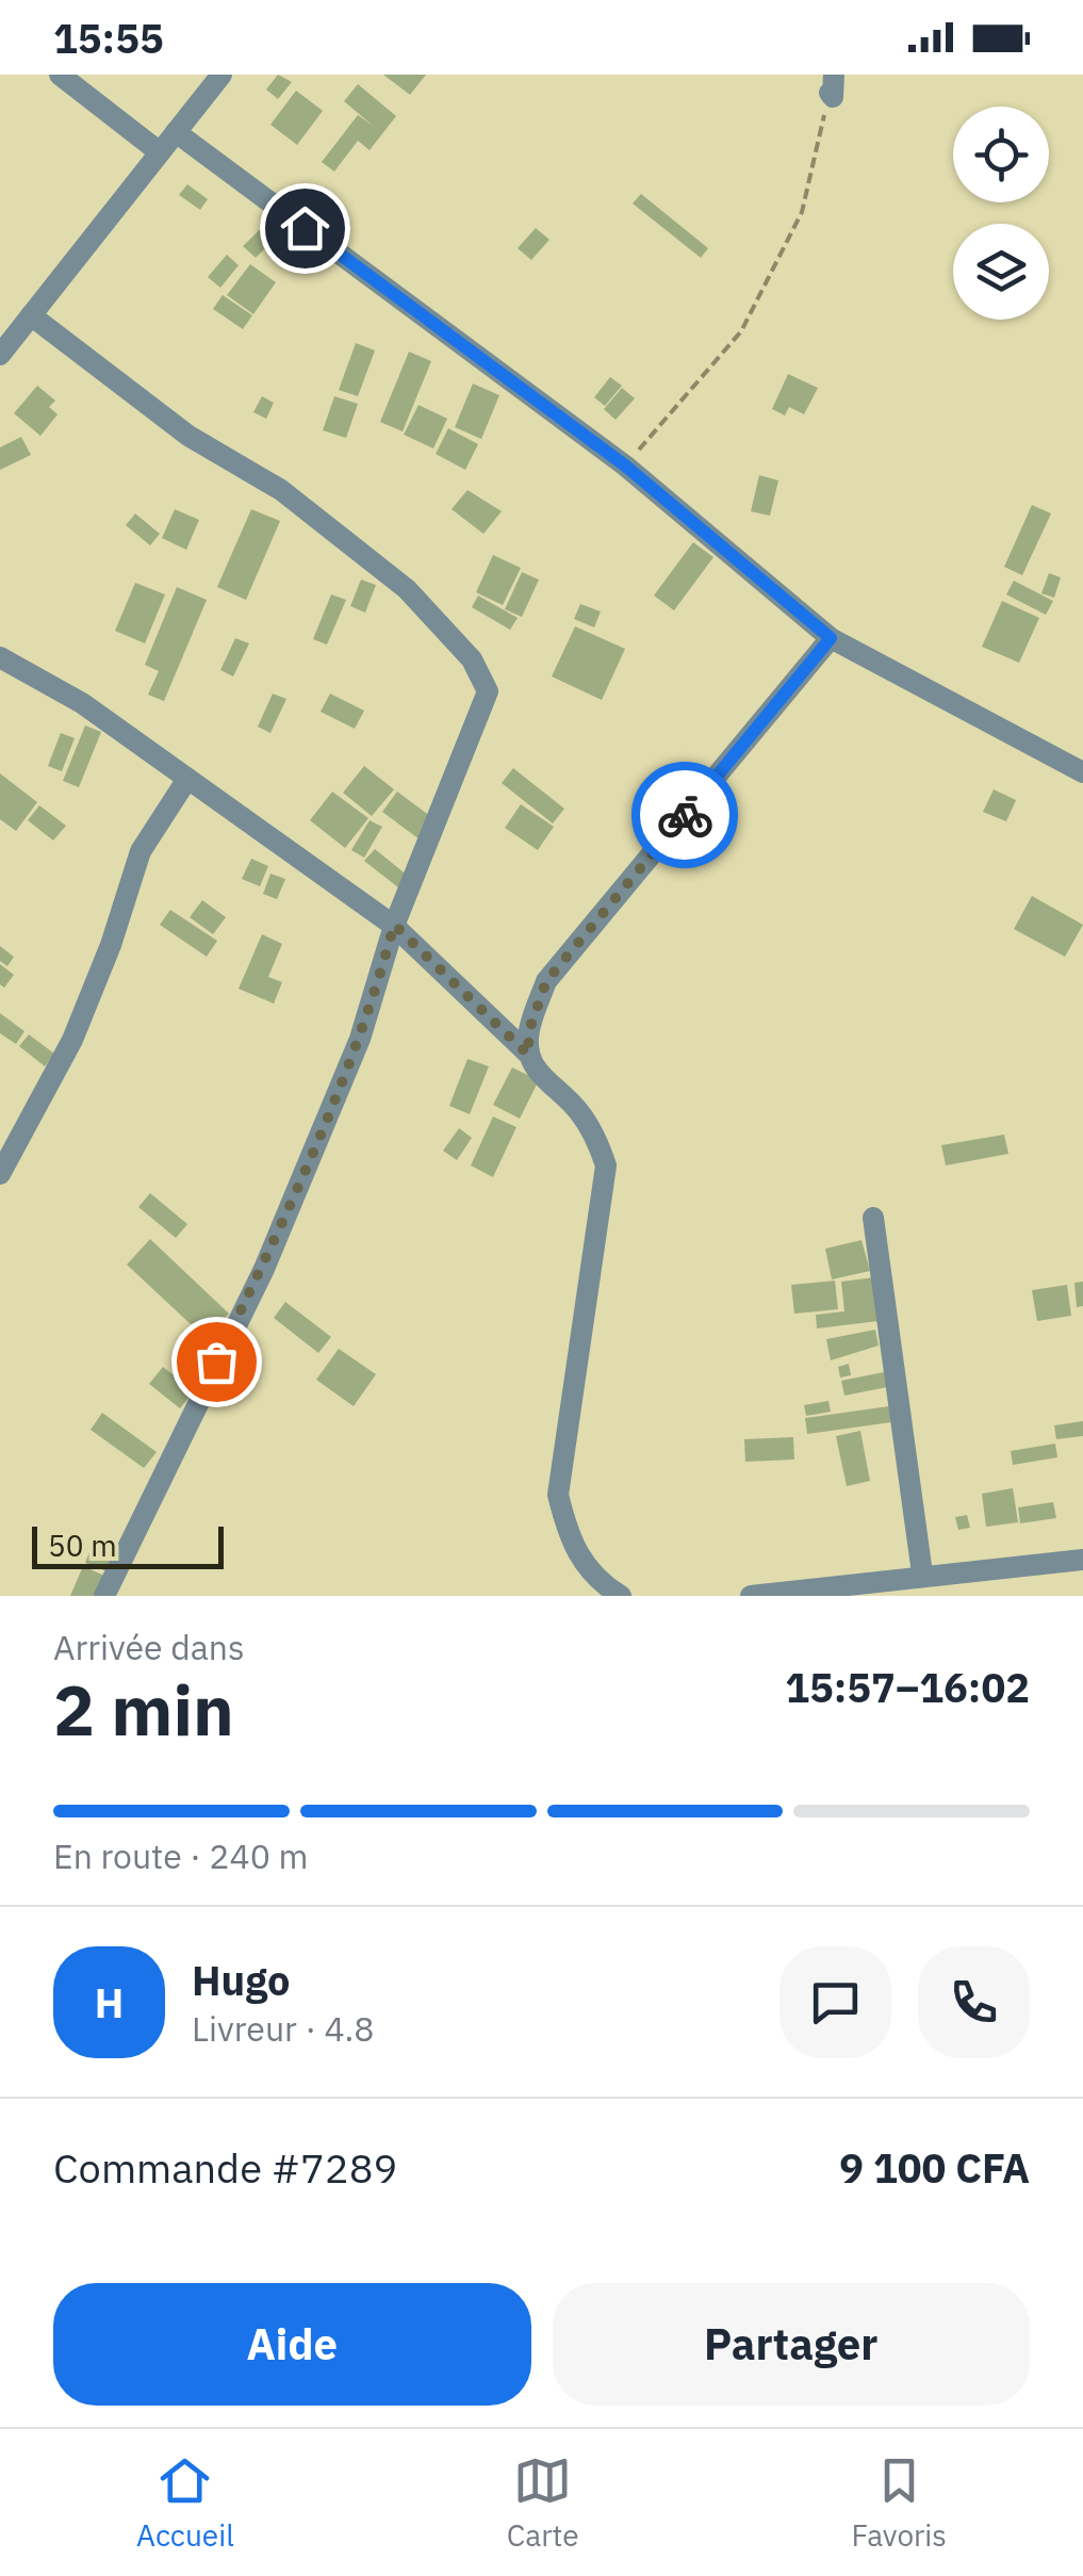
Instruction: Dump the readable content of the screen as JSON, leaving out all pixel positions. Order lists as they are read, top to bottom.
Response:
{
  "scale_bar": "50 m",
  "page": {
    "status": "15:55",
    "scale": "50 m",
    "heading": ["2 min", "Arrivée dans", "15:57–16:02"],
    "panel": [
      "Hugo",
      "Livreur · 4.8",
      "Commande #7289",
      "9 100 CFA"
    ],
    "bar": "En route · 240 m",
    "round": "H",
    "buttons": ["Aide", "Partager"],
    "tabs": ["Accueil", "Carte", "Favoris"]
  }
}
